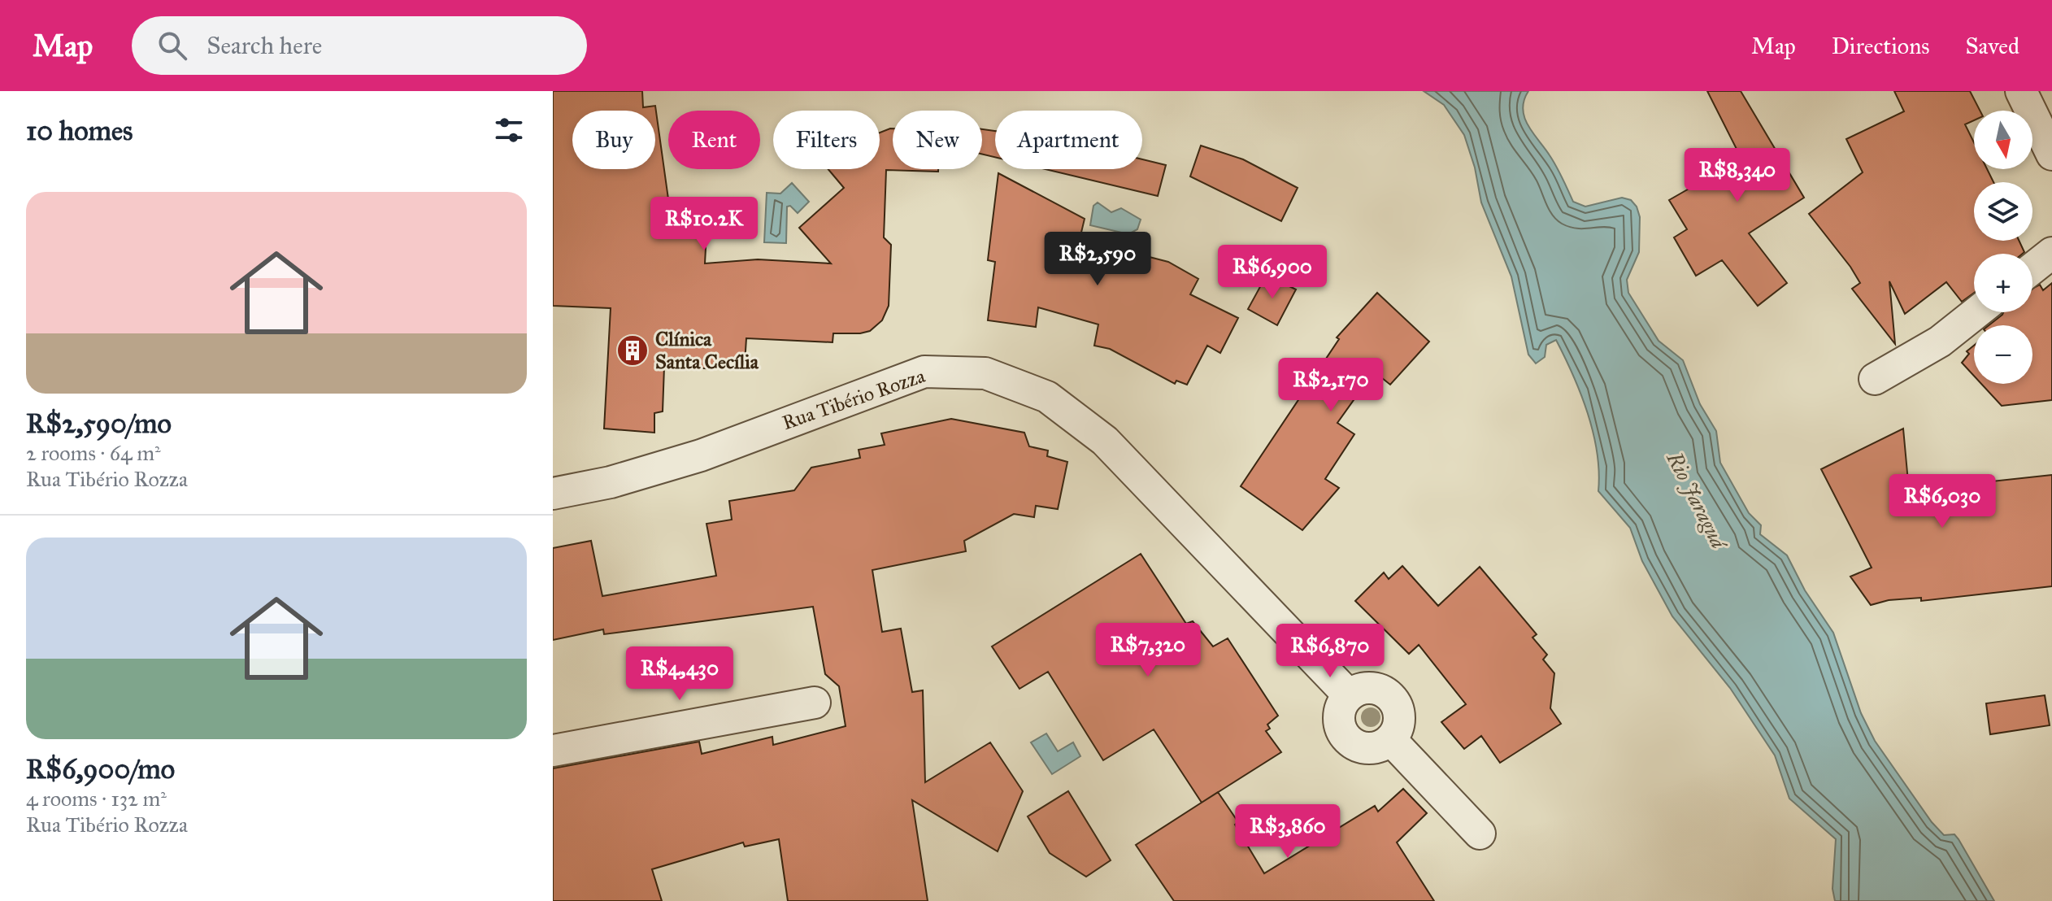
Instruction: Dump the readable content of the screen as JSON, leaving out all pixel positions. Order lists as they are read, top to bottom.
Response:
{
  "streets": {
    "street": ["Rua Tibério Rozza"]
  },
  "water": ["Rio Jaraguá"],
  "places": {
    "building": ["Clínica Santa Cecília"]
  },
  "north": "bottom",
  "page": {
    "header": "Map",
    "search": "Search here",
    "nav": ["Map", "Directions", "Saved"],
    "heading": "10 homes",
    "map_buttons": ["+", "−"],
    "chip": [
      "Buy",
      "Rent",
      "Filters",
      "New",
      "Apartment"
    ],
    "price": [
      "R$8,340",
      "R$10.2K",
      "R$2,590",
      "R$6,900",
      "R$2,170",
      "R$6,030",
      "R$7,320",
      "R$6,870",
      "R$4,430",
      "R$3,860"
    ],
    "list": [
      {
        "name": "R$2,590/mo",
        "note": "2 rooms · 64 m² · Rua Tibério Rozza"
      },
      {
        "name": "R$6,900/mo",
        "note": "4 rooms · 132 m² · Rua Tibério Rozza"
      }
    ]
  }
}
